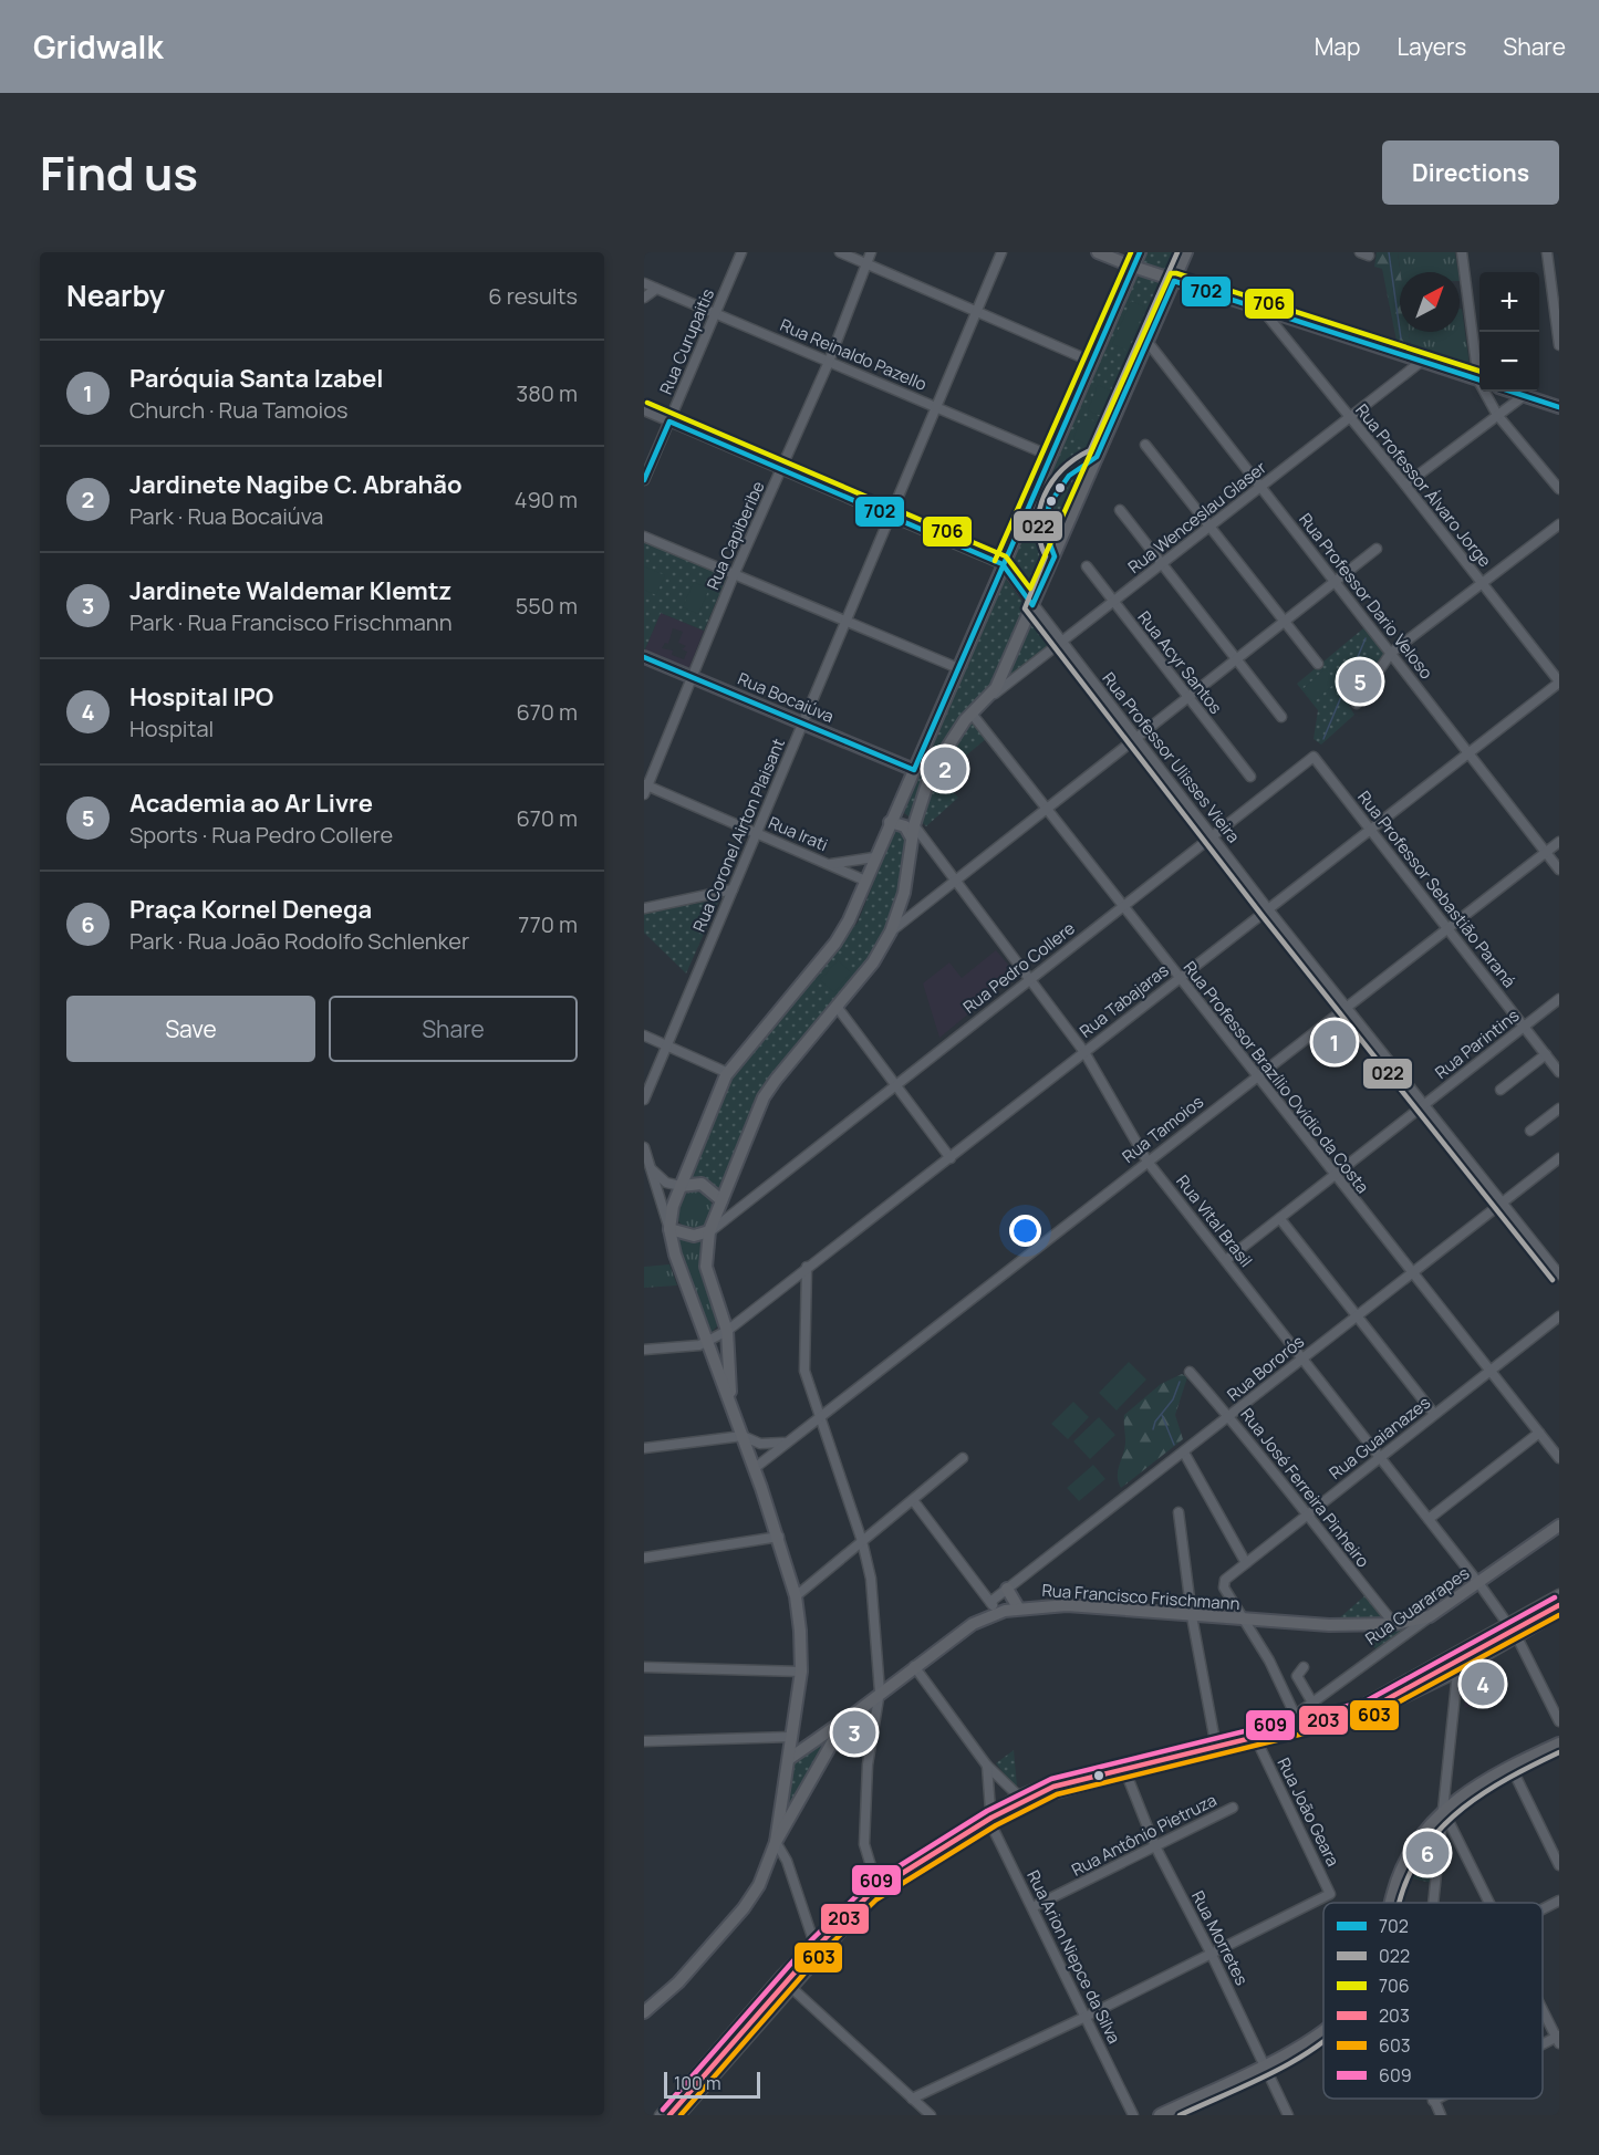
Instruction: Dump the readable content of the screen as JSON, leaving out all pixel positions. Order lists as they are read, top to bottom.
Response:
{
  "streets": {
    "main road": ["Rua Bocaiúva", "Rua Francisco Frischmann", "Rua Guararapes"],
    "street": [
      "Rua Curupaitis",
      "Rua Reinaldo Pazello",
      "Rua Professor Álvaro Jorge",
      "Rua Wenceslau Glaser",
      "Rua Capiberibe",
      "Rua Professor Dario Veloso",
      "Rua Acyr Santos",
      "Rua Professor Ulisses Vieira",
      "Rua Irati",
      "Rua Coronel Airton Plaisant",
      "Rua Professor Sebastião Paraná",
      "Rua Pedro Collere",
      "Rua Tabajaras",
      "Rua Parintins",
      "Rua Professor Brazílio Ovídio da Costa",
      "Rua Tamoios",
      "Rua Vital Brasil",
      "Rua Bororós",
      "Rua Guaianazes",
      "Rua José Ferreira Pinheiro",
      "Rua João Geara",
      "Rua Antônio Pietruza",
      "Rua Morretes",
      "Rua Arion Niepce da Silva"
    ]
  },
  "crossings": [
    ["Rua Curupaitis", "Rua Reinaldo Pazello"],
    ["Rua Reinaldo Pazello", "Rua Capiberibe"],
    ["Rua Reinaldo Pazello", "Rua Coronel Airton Plaisant"],
    ["Rua Professor Álvaro Jorge", "Rua Wenceslau Glaser"],
    ["Rua Professor Álvaro Jorge", "Rua Tabajaras"],
    ["Rua Wenceslau Glaser", "Rua Professor Dario Veloso"],
    ["Rua Wenceslau Glaser", "Rua Acyr Santos"],
    ["Rua Wenceslau Glaser", "Rua Professor Ulisses Vieira"],
    ["Rua Capiberibe", "Rua Bocaiúva"],
    ["Rua Capiberibe", "Rua Irati"],
    ["Rua Professor Dario Veloso", "Rua Tabajaras"],
    ["Rua Professor Dario Veloso", "Rua Tamoios"],
    ["Rua Bocaiúva", "Rua Coronel Airton Plaisant"],
    ["Rua Professor Ulisses Vieira", "Rua Pedro Collere"],
    ["Rua Professor Ulisses Vieira", "Rua Tabajaras"],
    ["Rua Professor Ulisses Vieira", "Rua Parintins"],
    ["Rua Professor Ulisses Vieira", "Rua Tamoios"],
    ["Rua Professor Ulisses Vieira", "Rua Bororós"],
    ["Rua Irati", "Rua Coronel Airton Plaisant"],
    ["Rua Professor Sebastião Paraná", "Rua Pedro Collere"],
    ["Rua Professor Sebastião Paraná", "Rua Tabajaras"],
    ["Rua Professor Sebastião Paraná", "Rua Parintins"],
    ["Rua Professor Sebastião Paraná", "Rua Tamoios"],
    ["Rua Pedro Collere", "Rua Professor Brazílio Ovídio da Costa"],
    ["Rua Pedro Collere", "Rua Vital Brasil"],
    ["Rua Tabajaras", "Rua Professor Brazílio Ovídio da Costa"],
    ["Rua Tabajaras", "Rua Vital Brasil"],
    ["Rua Parintins", "Rua Professor Brazílio Ovídio da Costa"],
    ["Rua Parintins", "Rua Vital Brasil"],
    ["Rua Professor Brazílio Ovídio da Costa", "Rua Tamoios"],
    ["Rua Professor Brazílio Ovídio da Costa", "Rua Bororós"],
    ["Rua Professor Brazílio Ovídio da Costa", "Rua Guaianazes"],
    ["Rua Tamoios", "Rua Vital Brasil"],
    ["Rua Vital Brasil", "Rua Bororós"],
    ["Rua Vital Brasil", "Rua Guaianazes"],
    ["Rua Vital Brasil", "Rua Guararapes"],
    ["Rua Bororós", "Rua José Ferreira Pinheiro"],
    ["Rua Bororós", "Rua Francisco Frischmann"],
    ["Rua Guaianazes", "Rua José Ferreira Pinheiro"],
    ["Rua Guaianazes", "Rua Francisco Frischmann"],
    ["Rua José Ferreira Pinheiro", "Rua Francisco Frischmann"],
    ["Rua Francisco Frischmann", "Rua Guararapes"],
    ["Rua João Geara", "Rua Morretes"],
    ["Rua Antônio Pietruza", "Rua Morretes"],
    ["Rua Antônio Pietruza", "Rua Arion Niepce da Silva"]
  ],
  "lines": [
    "transit line 702",
    "transit line 022",
    "transit line 706",
    "transit line 609",
    "transit line 203",
    "transit line 603"
  ],
  "legend": [
    "702",
    "022",
    "706",
    "203",
    "603",
    "609"
  ],
  "scale_bar": "100 m",
  "north": "top right",
  "page": {
    "header": "Gridwalk",
    "nav": ["Map", "Layers", "Share"],
    "title": "Find us",
    "buttons": [
      "Directions",
      ["Save", "Share"]
    ],
    "heading": ["Nearby", "6 results"],
    "map_buttons": ["+", "−"],
    "list": [
      {
        "mark": "1",
        "name": "Paróquia Santa Izabel",
        "note": "Church · Rua Tamoios",
        "value": "380 m"
      },
      {
        "mark": "2",
        "name": "Jardinete Nagibe C. Abrahão",
        "note": "Park · Rua Bocaiúva",
        "value": "490 m"
      },
      {
        "mark": "3",
        "name": "Jardinete Waldemar Klemtz",
        "note": "Park · Rua Francisco Frischmann",
        "value": "550 m"
      },
      {
        "mark": "4",
        "name": "Hospital IPO",
        "note": "Hospital",
        "value": "670 m"
      },
      {
        "mark": "5",
        "name": "Academia ao Ar Livre",
        "note": "Sports · Rua Pedro Collere",
        "value": "670 m"
      },
      {
        "mark": "6",
        "name": "Praça Kornel Denega",
        "note": "Park · Rua João Rodolfo Schlenker",
        "value": "770 m"
      }
    ],
    "pins": [
      "5",
      "2",
      "1",
      "4",
      "3",
      "6"
    ],
    "scale": "100 m"
  }
}
